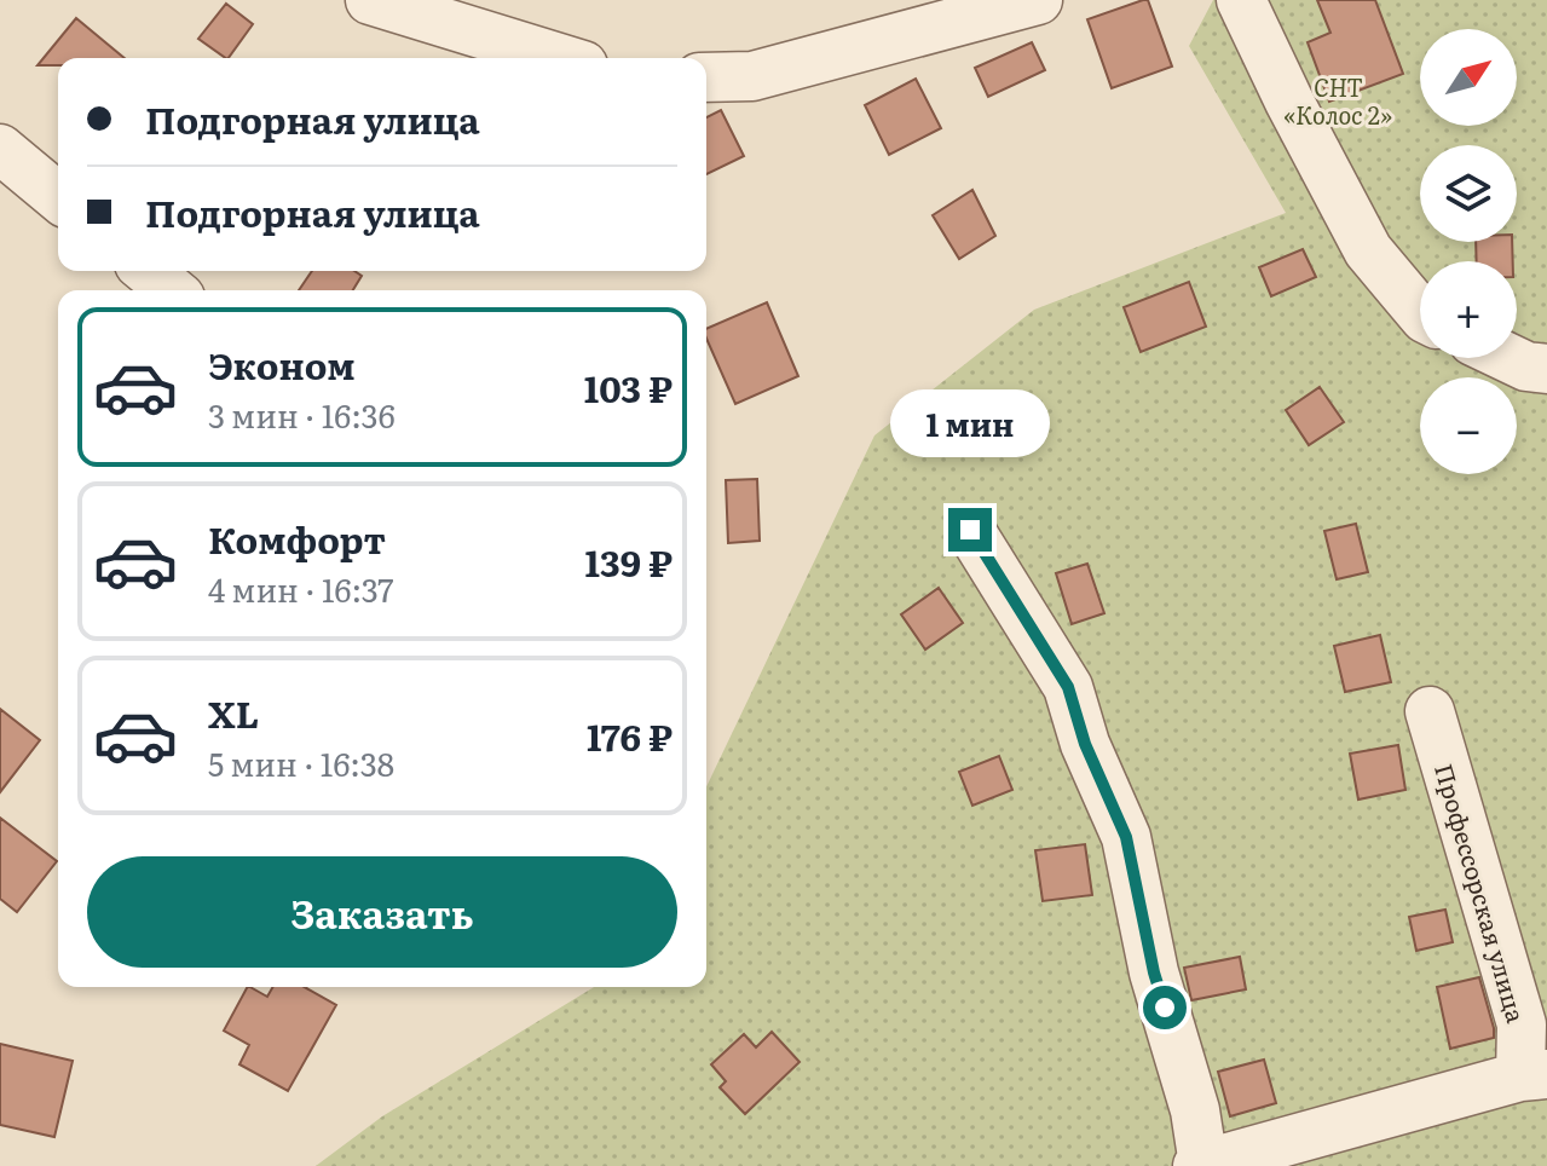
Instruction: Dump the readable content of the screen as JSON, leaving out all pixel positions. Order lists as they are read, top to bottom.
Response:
{
  "streets": {
    "street": ["Профессорская улица"]
  },
  "parks": ["СНТ «Колос 2»"],
  "north": "top right",
  "page": {
    "map_buttons": ["+", "−"],
    "banner": ["Подгорная улица", "Подгорная улица"],
    "list": [
      {
        "name": "Эконом",
        "note": "3 мин · 16:36",
        "value": "103 ₽"
      },
      {
        "name": "Комфорт",
        "note": "4 мин · 16:37",
        "value": "139 ₽"
      },
      {
        "name": "XL",
        "note": "5 мин · 16:38",
        "value": "176 ₽"
      }
    ],
    "bubble": "1 мин",
    "buttons": "Заказать"
  }
}
